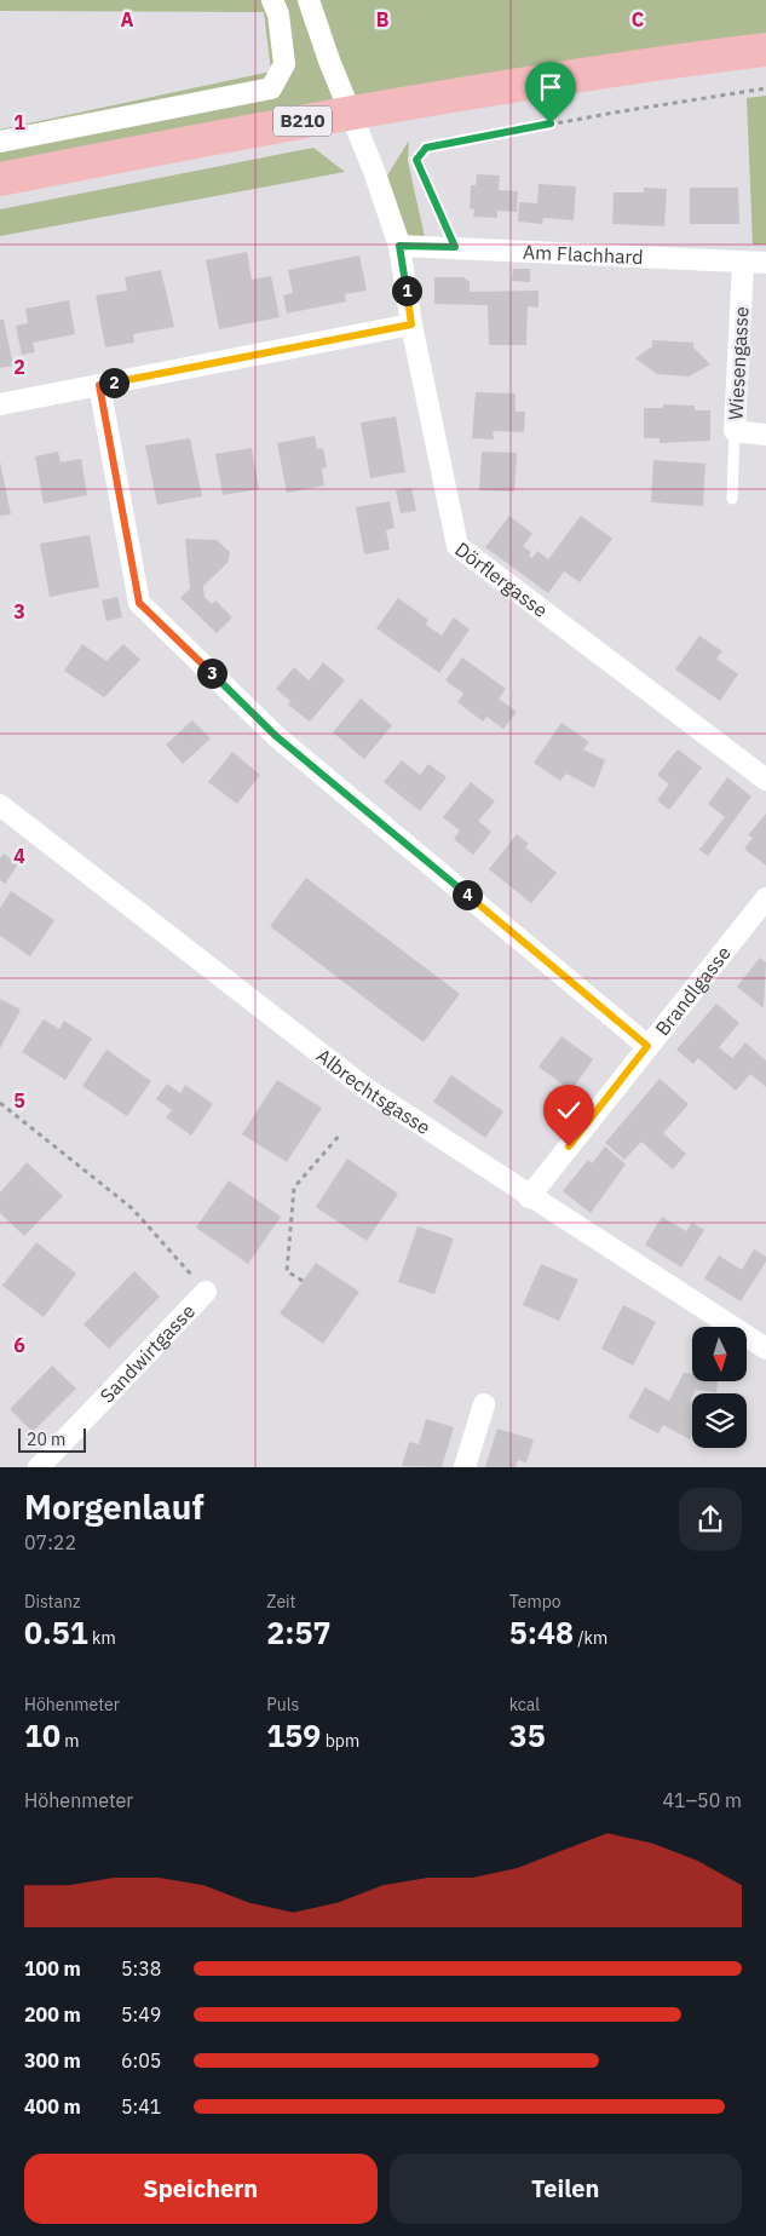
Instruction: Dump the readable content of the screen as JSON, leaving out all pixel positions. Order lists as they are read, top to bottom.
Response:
{
  "streets": {
    "main road": ["B210"],
    "street": [
      "Am Flachhard",
      "Wiesengasse",
      "Dörflergasse",
      "Brandlgasse",
      "Albrechtsgasse",
      "Sandwirtgasse"
    ]
  },
  "crossings": [
    ["Am Flachhard", "Wiesengasse"],
    ["Am Flachhard", "Dörflergasse"],
    ["Brandlgasse", "Albrechtsgasse"]
  ],
  "scale_bar": "20 m",
  "north": "bottom",
  "page": {
    "pins": [
      "1",
      "2",
      "3",
      "4"
    ],
    "scale": "20 m",
    "heading": ["Morgenlauf", "07:22"],
    "stats": [
      ["Distanz", "0.51 km"],
      ["Zeit", "2:57"],
      ["Tempo", "5:48 /km"],
      ["Höhenmeter", "10 m"],
      ["Puls", "159 bpm"],
      ["kcal", "35"]
    ],
    "chart": ["Höhenmeter", "41–50 m"],
    "list": [
      {
        "name": "100 m",
        "note": "5:38"
      },
      {
        "name": "200 m",
        "note": "5:49"
      },
      {
        "name": "300 m",
        "note": "6:05"
      },
      {
        "name": "400 m",
        "note": "5:41"
      }
    ],
    "buttons": ["Speichern", "Teilen"]
  },
  "grid": {
    "columns": ["A", "B", "C"],
    "rows": [
      "1",
      "2",
      "3",
      "4",
      "5",
      "6"
    ]
  }
}
